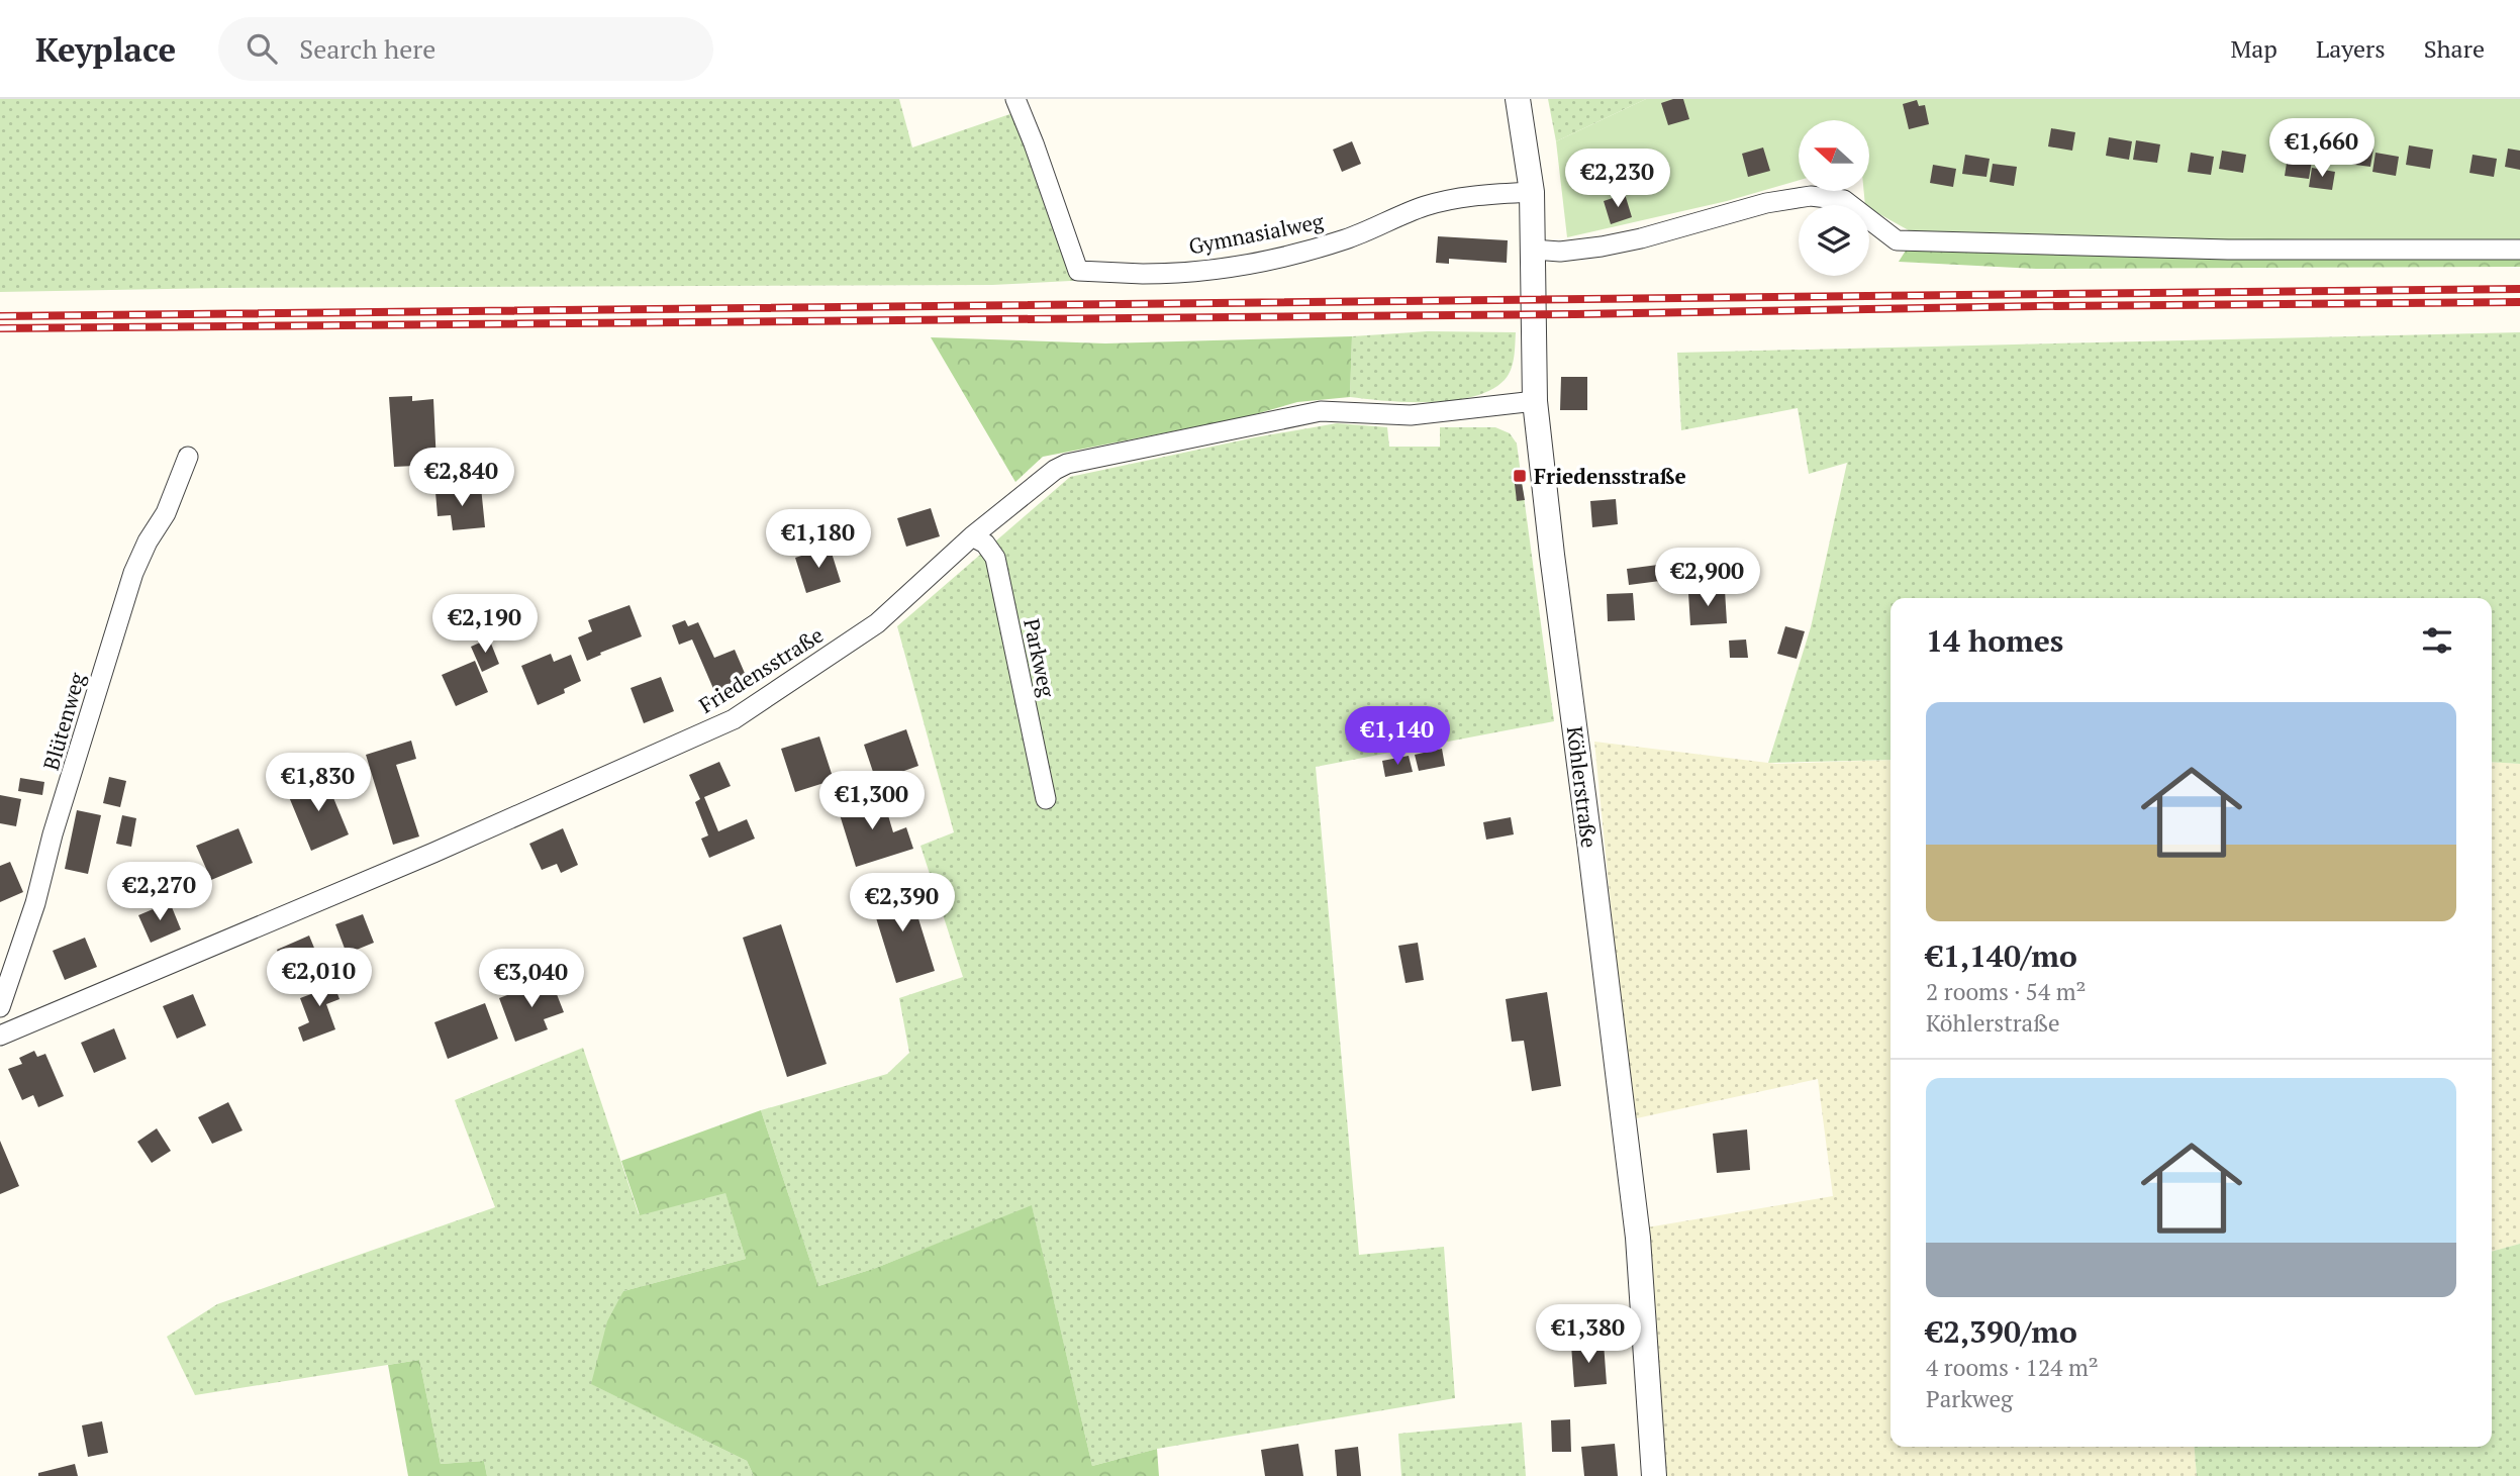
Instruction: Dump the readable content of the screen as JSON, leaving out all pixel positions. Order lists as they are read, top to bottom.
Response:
{
  "streets": {
    "street": [
      "Gymnasialweg",
      "Parkweg",
      "Friedensstraße",
      "Blütenweg",
      "Köhlerstraße"
    ]
  },
  "crossings": [
    ["Gymnasialweg", "Köhlerstraße"],
    ["Parkweg", "Friedensstraße"],
    ["Friedensstraße", "Köhlerstraße"]
  ],
  "places": {
    "transit": ["Friedensstraße"]
  },
  "north": "left",
  "page": {
    "header": "Keyplace",
    "search": "Search here",
    "nav": ["Map", "Layers", "Share"],
    "price": [
      "€1,660",
      "€2,230",
      "€2,840",
      "€1,180",
      "€2,900",
      "€2,190",
      "€1,140",
      "€1,830",
      "€1,300",
      "€2,270",
      "€2,390",
      "€2,010",
      "€3,040",
      "€1,380"
    ],
    "heading": "14 homes",
    "list": [
      {
        "name": "€1,140/mo",
        "note": "2 rooms · 54 m² · Köhlerstraße"
      },
      {
        "name": "€2,390/mo",
        "note": "4 rooms · 124 m² · Parkweg"
      }
    ]
  }
}
